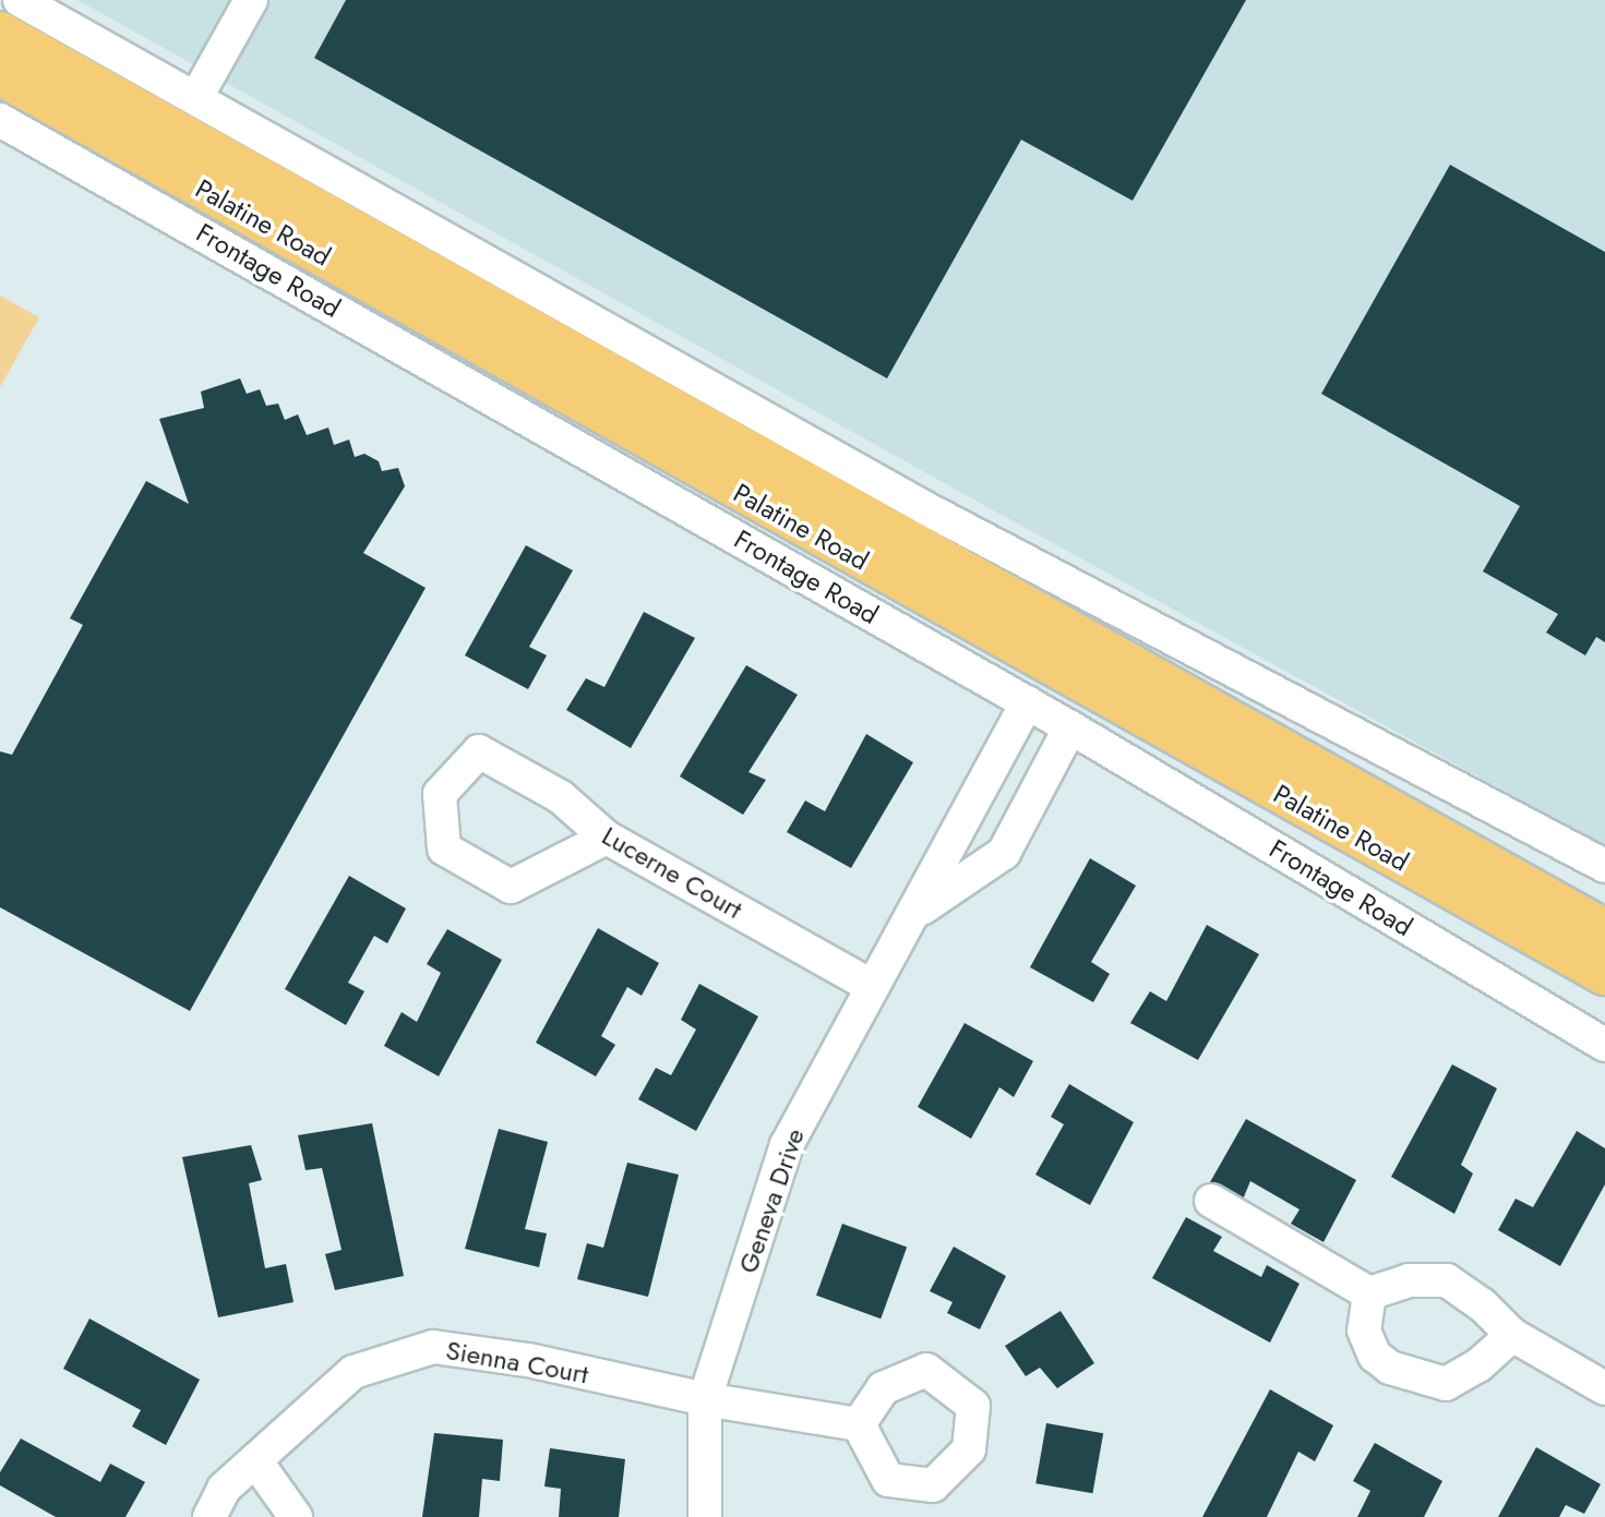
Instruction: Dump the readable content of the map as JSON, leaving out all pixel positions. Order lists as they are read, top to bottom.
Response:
{
  "streets": {
    "highway": ["Palatine Road"],
    "street": [
      "Frontage Road",
      "Lucerne Court",
      "Geneva Drive",
      "Sienna Court"
    ]
  },
  "crossings": [
    ["Frontage Road", "Geneva Drive"],
    ["Lucerne Court", "Geneva Drive"],
    ["Geneva Drive", "Sienna Court"]
  ]
}
